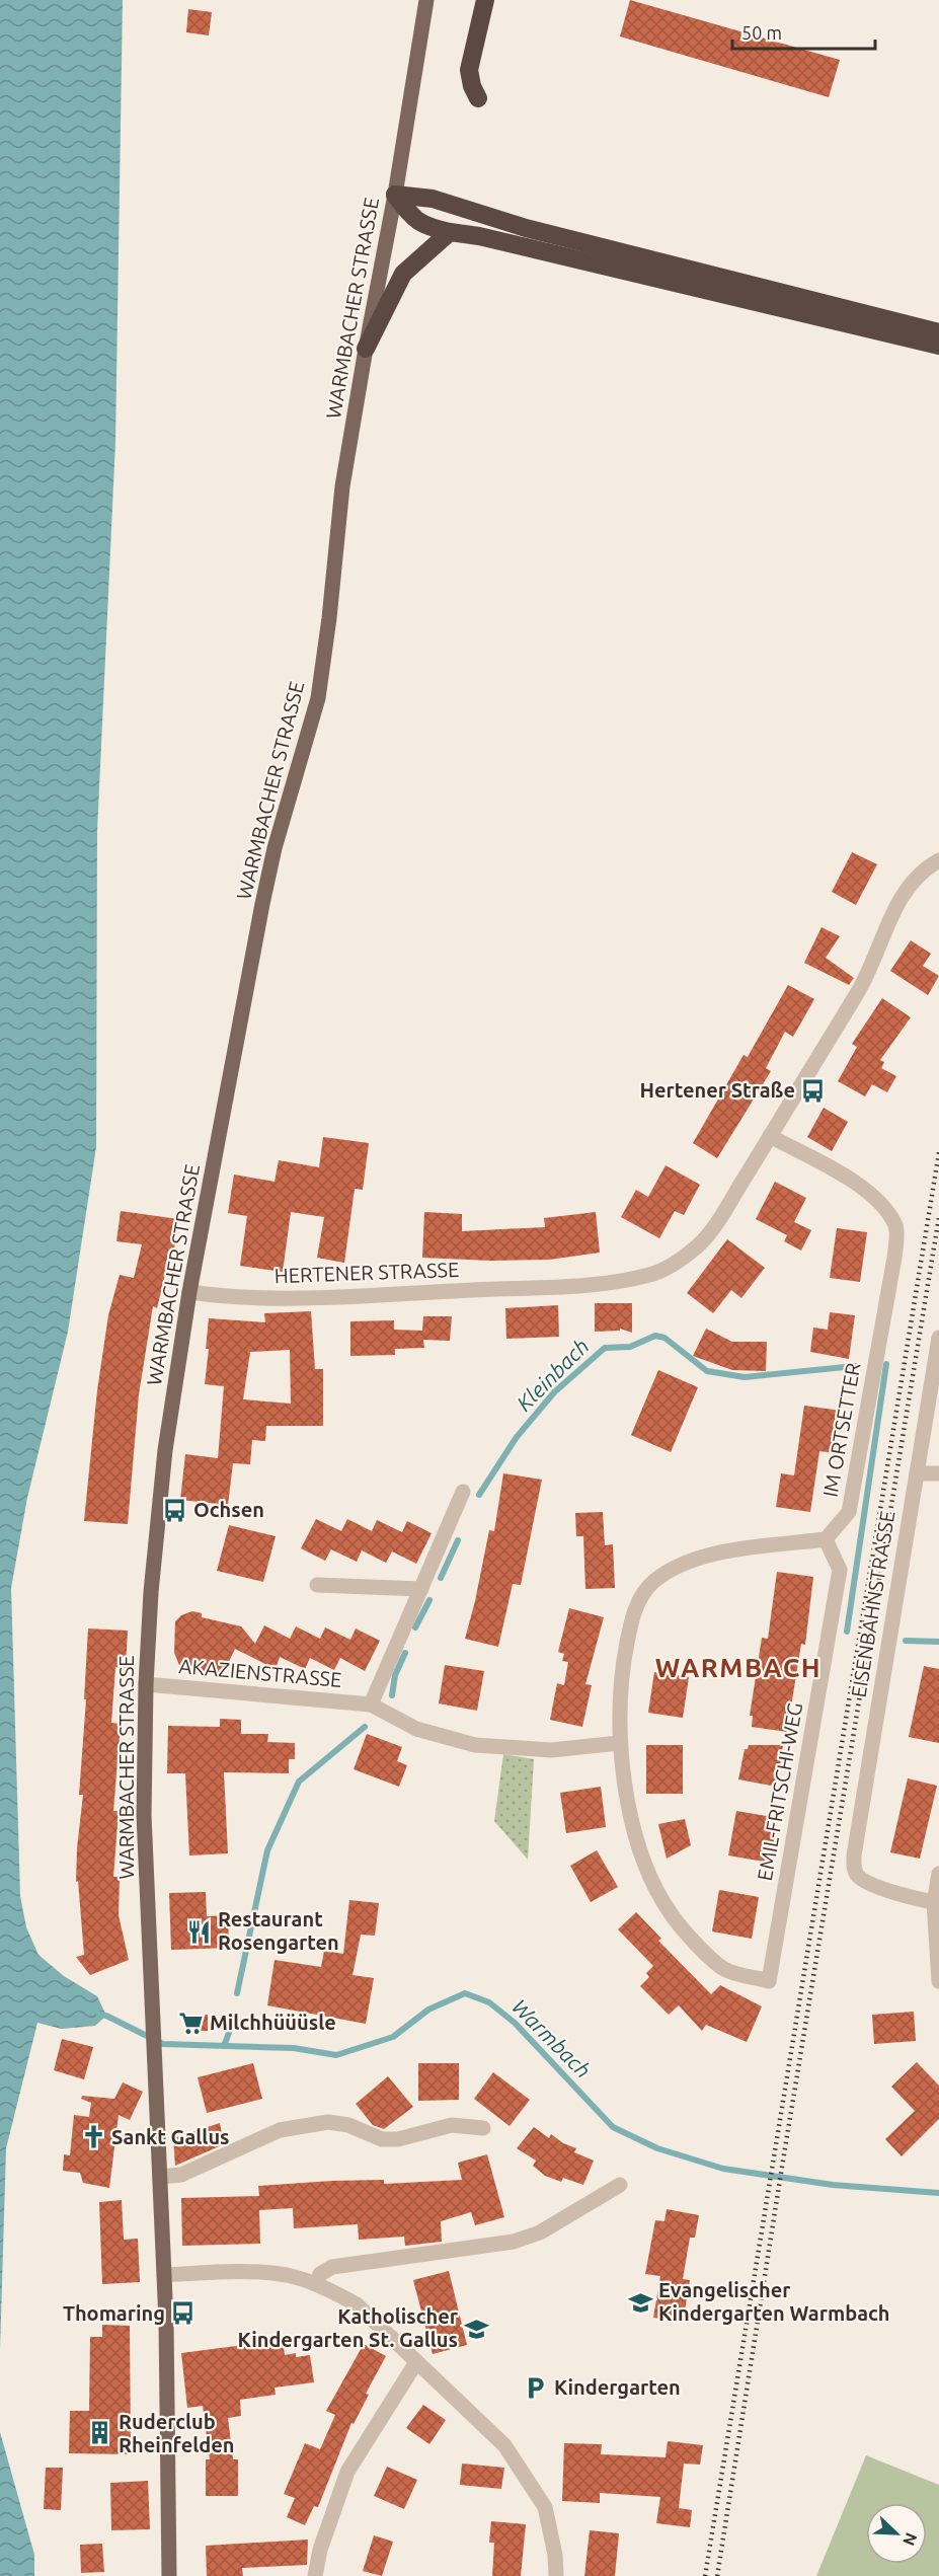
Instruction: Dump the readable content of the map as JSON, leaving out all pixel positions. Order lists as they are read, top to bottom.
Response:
{
  "streets": {
    "main road": ["WARMBACHER STRASSE"],
    "street": [
      "HERTENER STRASSE",
      "IM ORTSETTER",
      "EISENBAHNSTRASSE",
      "AKAZIENSTRASSE",
      "EMIL-FRITSCHI-WEG"
    ]
  },
  "crossings": [
    ["WARMBACHER STRASSE", "HERTENER STRASSE"],
    ["WARMBACHER STRASSE", "AKAZIENSTRASSE"],
    ["HERTENER STRASSE", "IM ORTSETTER"],
    ["IM ORTSETTER", "EMIL-FRITSCHI-WEG"],
    ["AKAZIENSTRASSE", "EMIL-FRITSCHI-WEG"]
  ],
  "districts": ["WARMBACH"],
  "water": ["Kleinbach", "Warmbach"],
  "places": {
    "bus stop": ["Hertener Straße", "Ochsen", "Thomaring"],
    "restaurant": ["Restaurant Rosengarten"],
    "supermarket": ["Milchhüüüsle"],
    "church": ["Sankt Gallus"],
    "school or university": ["Evangelischer Kindergarten Warmbach", "Katholischer Kindergarten St. Gallus"],
    "parking": ["Kindergarten"],
    "building": ["Ruderclub Rheinfelden"]
  },
  "scale_bar": "50 m",
  "north": "bottom right"
}
